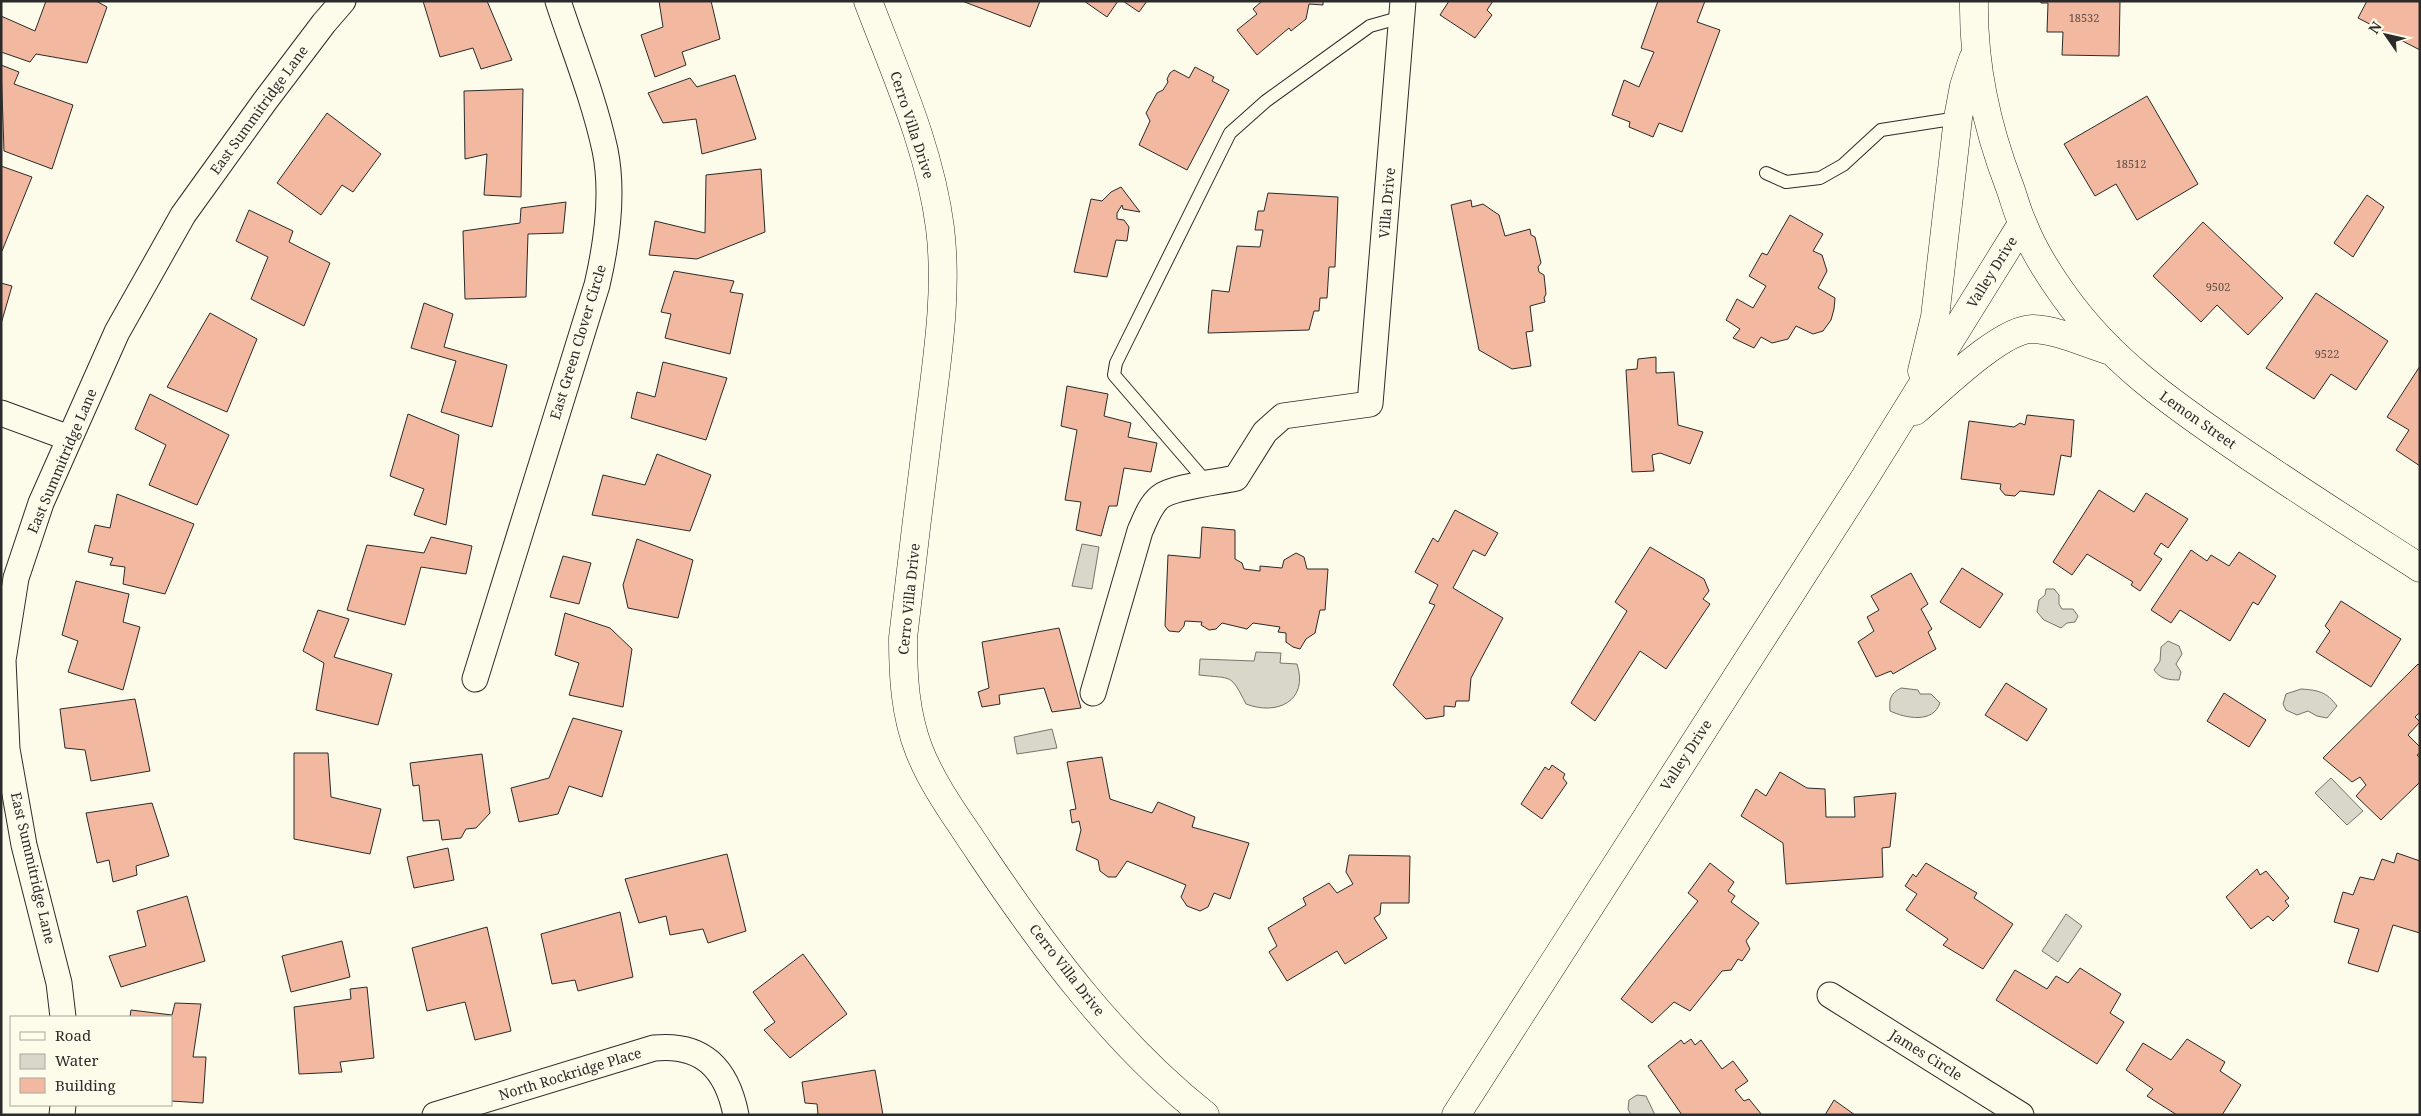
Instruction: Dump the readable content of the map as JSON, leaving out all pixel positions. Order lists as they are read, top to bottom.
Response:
{
  "streets": {
    "street": [
      "East Summitridge Lane",
      "Cerro Villa Drive",
      "Villa Drive",
      "Valley Drive",
      "East Green Clover Circle",
      "Lemon Street",
      "James Circle",
      "North Rockridge Place"
    ]
  },
  "crossings": [
    ["Valley Drive", "Lemon Street"]
  ],
  "house_numbers": [
    "18532",
    "18512",
    "9502",
    "9522"
  ],
  "legend": ["Road", "Water", "Building"],
  "north": "top left"
}
